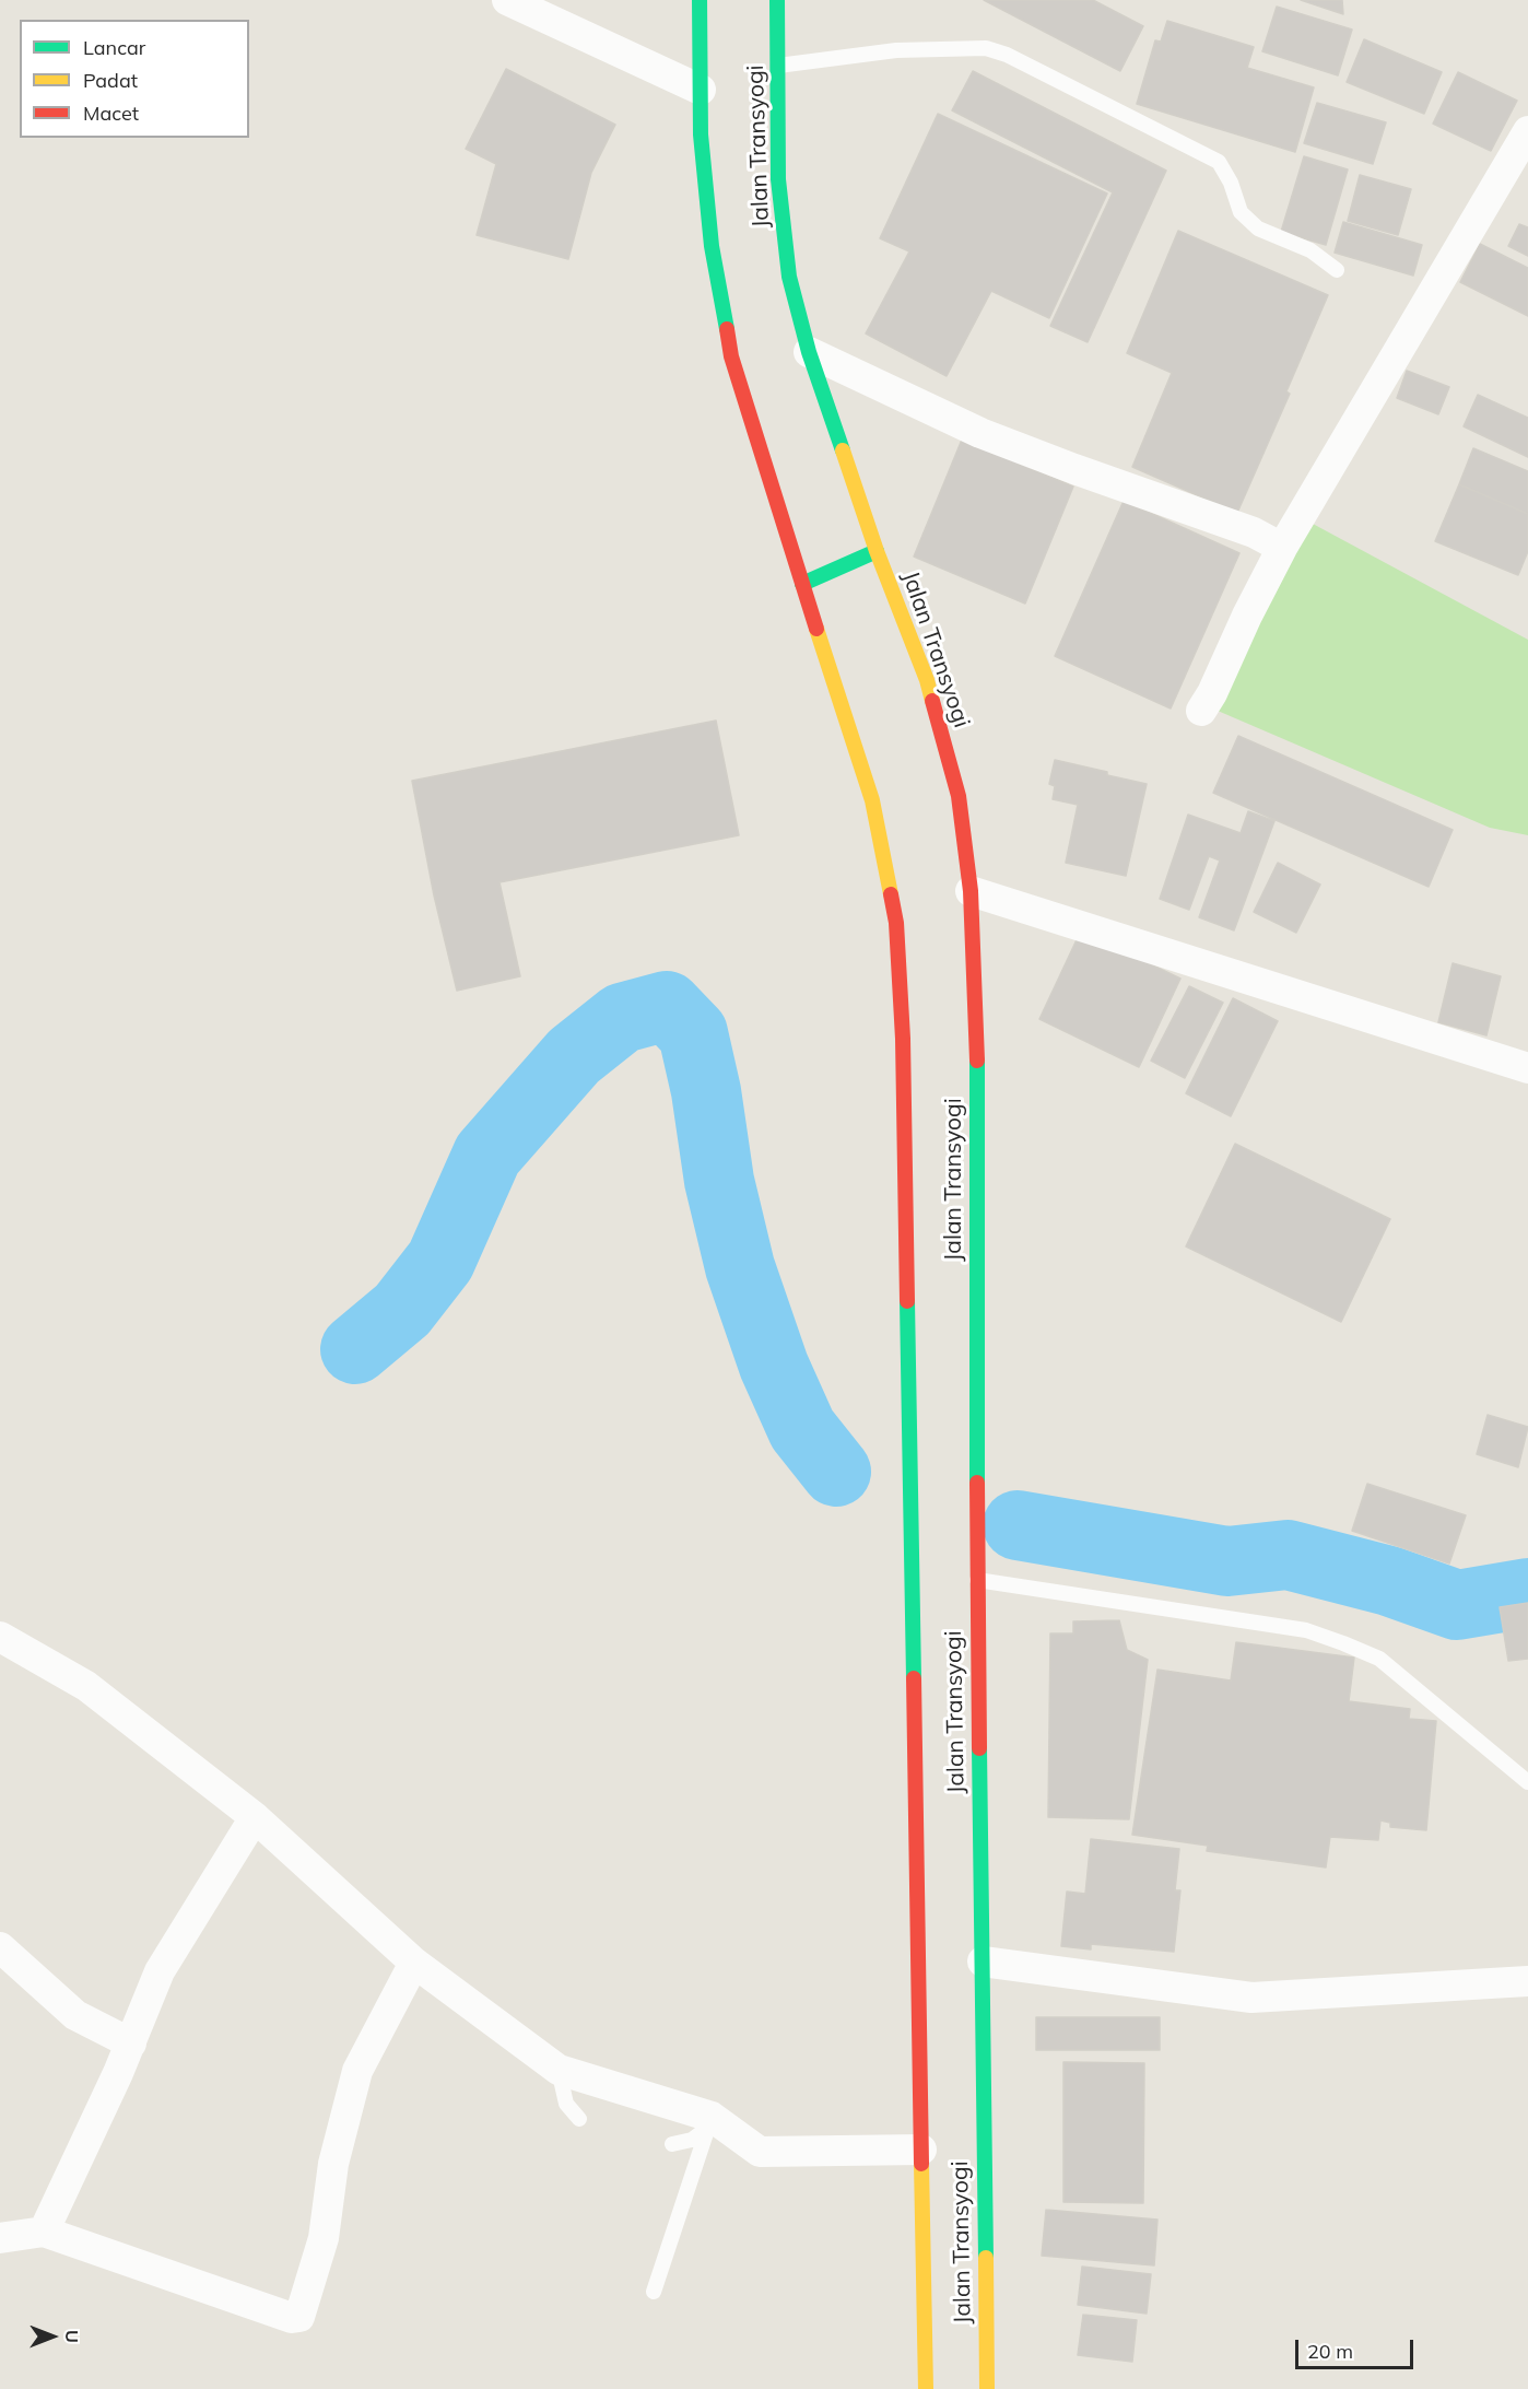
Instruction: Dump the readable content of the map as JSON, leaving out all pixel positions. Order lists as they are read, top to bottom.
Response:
{
  "streets": {
    "highway": ["Jalan Transyogi"]
  },
  "legend": ["Lancar", "Padat", "Macet"],
  "scale_bar": "20 m",
  "north": "right"
}
